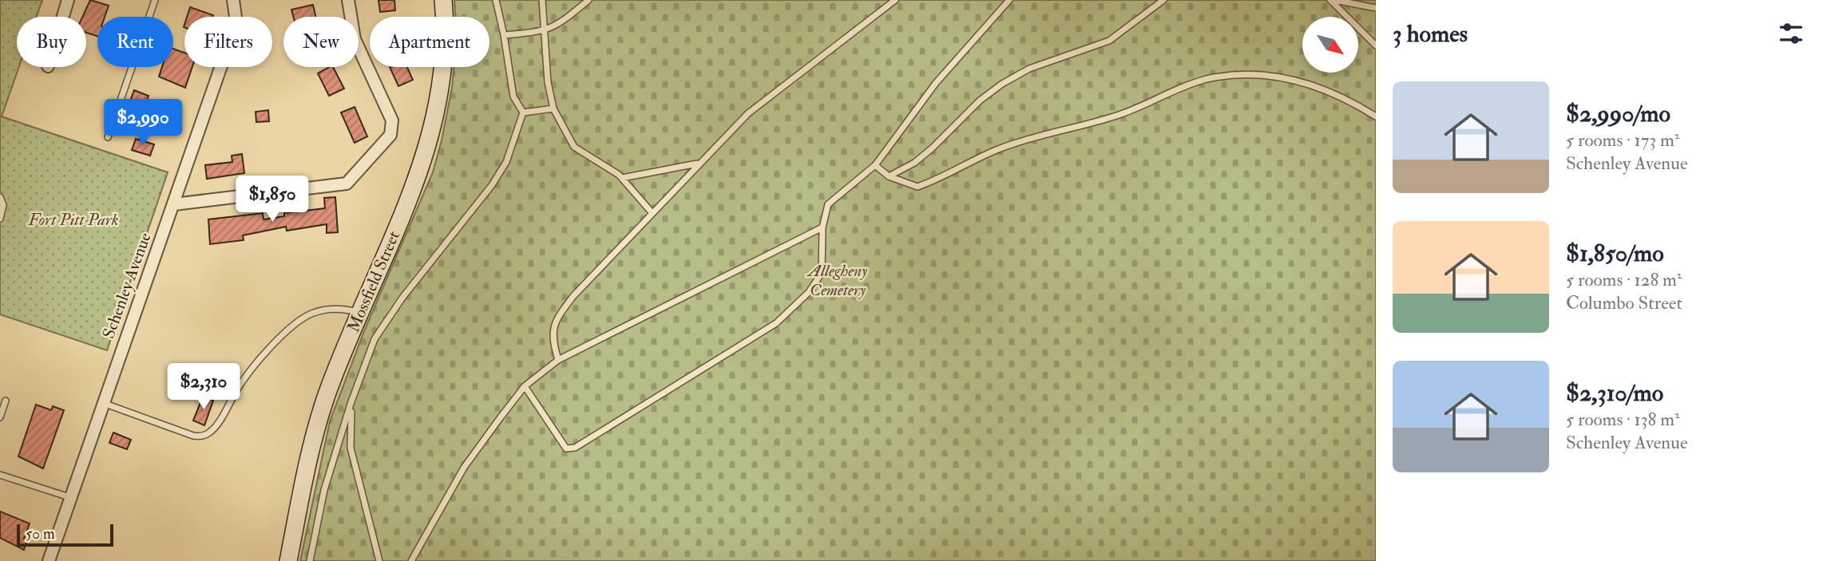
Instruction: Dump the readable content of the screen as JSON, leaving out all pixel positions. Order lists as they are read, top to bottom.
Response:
{
  "streets": {
    "street": ["Mossfield Street", "Schenley Avenue"]
  },
  "parks": ["Fort Pitt Park", "Allegheny Cemetery"],
  "scale_bar": "50 m",
  "north": "bottom right",
  "page": {
    "heading": "3 homes",
    "chip": [
      "Buy",
      "Rent",
      "Filters",
      "New",
      "Apartment"
    ],
    "list": [
      {
        "name": "$2,990/mo",
        "note": "5 rooms · 173 m² · Schenley Avenue"
      },
      {
        "name": "$1,850/mo",
        "note": "5 rooms · 128 m² · Columbo Street"
      },
      {
        "name": "$2,310/mo",
        "note": "5 rooms · 138 m² · Schenley Avenue"
      }
    ],
    "price": ["$2,990", "$1,850", "$2,310"],
    "scale": "50 m"
  }
}
